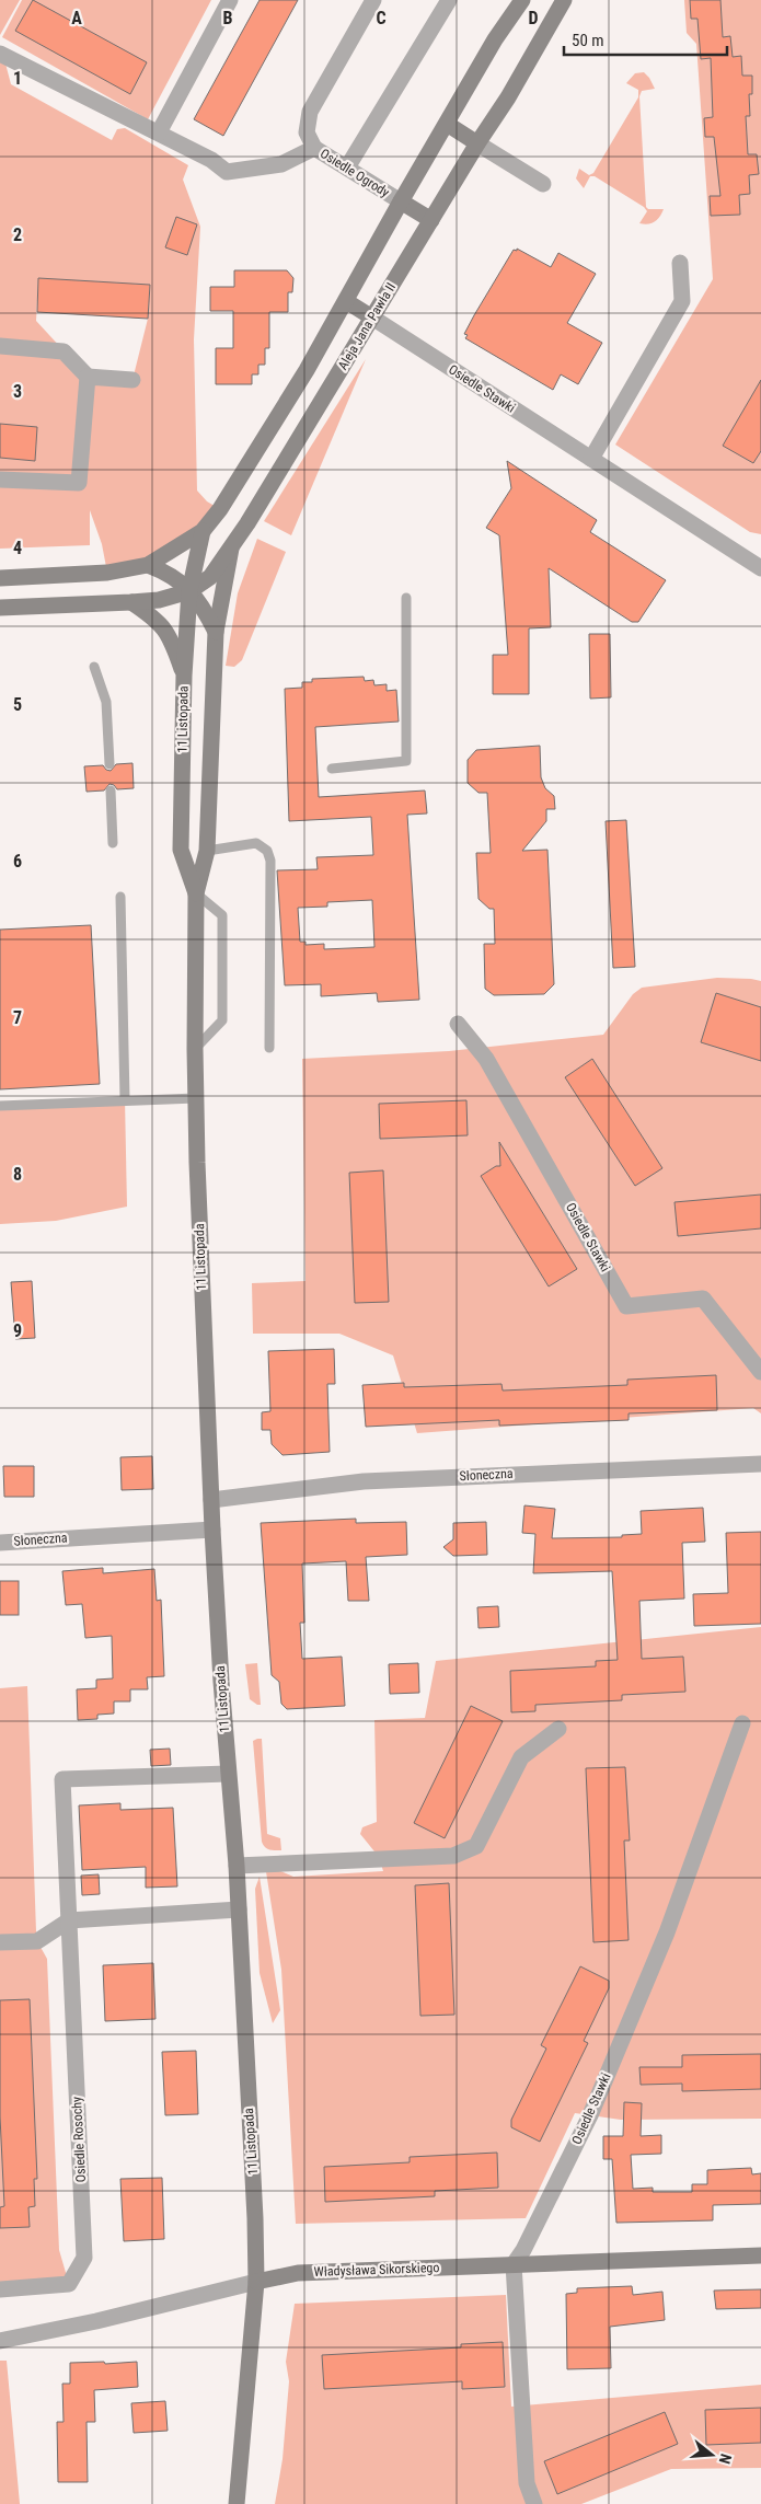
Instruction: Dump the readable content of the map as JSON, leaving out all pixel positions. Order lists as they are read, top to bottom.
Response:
{
  "streets": {
    "street": [
      "Osiedle Ogrody",
      "Aleja Jana Pawła II",
      "Osiedle Stawki",
      "11 Listopada",
      "Słoneczna",
      "Osiedle Rosochy",
      "Władysława Sikorskiego"
    ]
  },
  "crossings": [
    ["Aleja Jana Pawła II", "Osiedle Stawki"],
    ["Aleja Jana Pawła II", "11 Listopada"],
    ["Osiedle Stawki", "Władysława Sikorskiego"],
    ["11 Listopada", "Słoneczna"],
    ["11 Listopada", "Osiedle Rosochy"],
    ["11 Listopada", "Władysława Sikorskiego"]
  ],
  "scale_bar": "50 m",
  "north": "right",
  "grid": {
    "columns": [
      "A",
      "B",
      "C",
      "D"
    ],
    "rows": [
      "1",
      "2",
      "3",
      "4",
      "5",
      "6",
      "7",
      "8",
      "9"
    ]
  }
}
